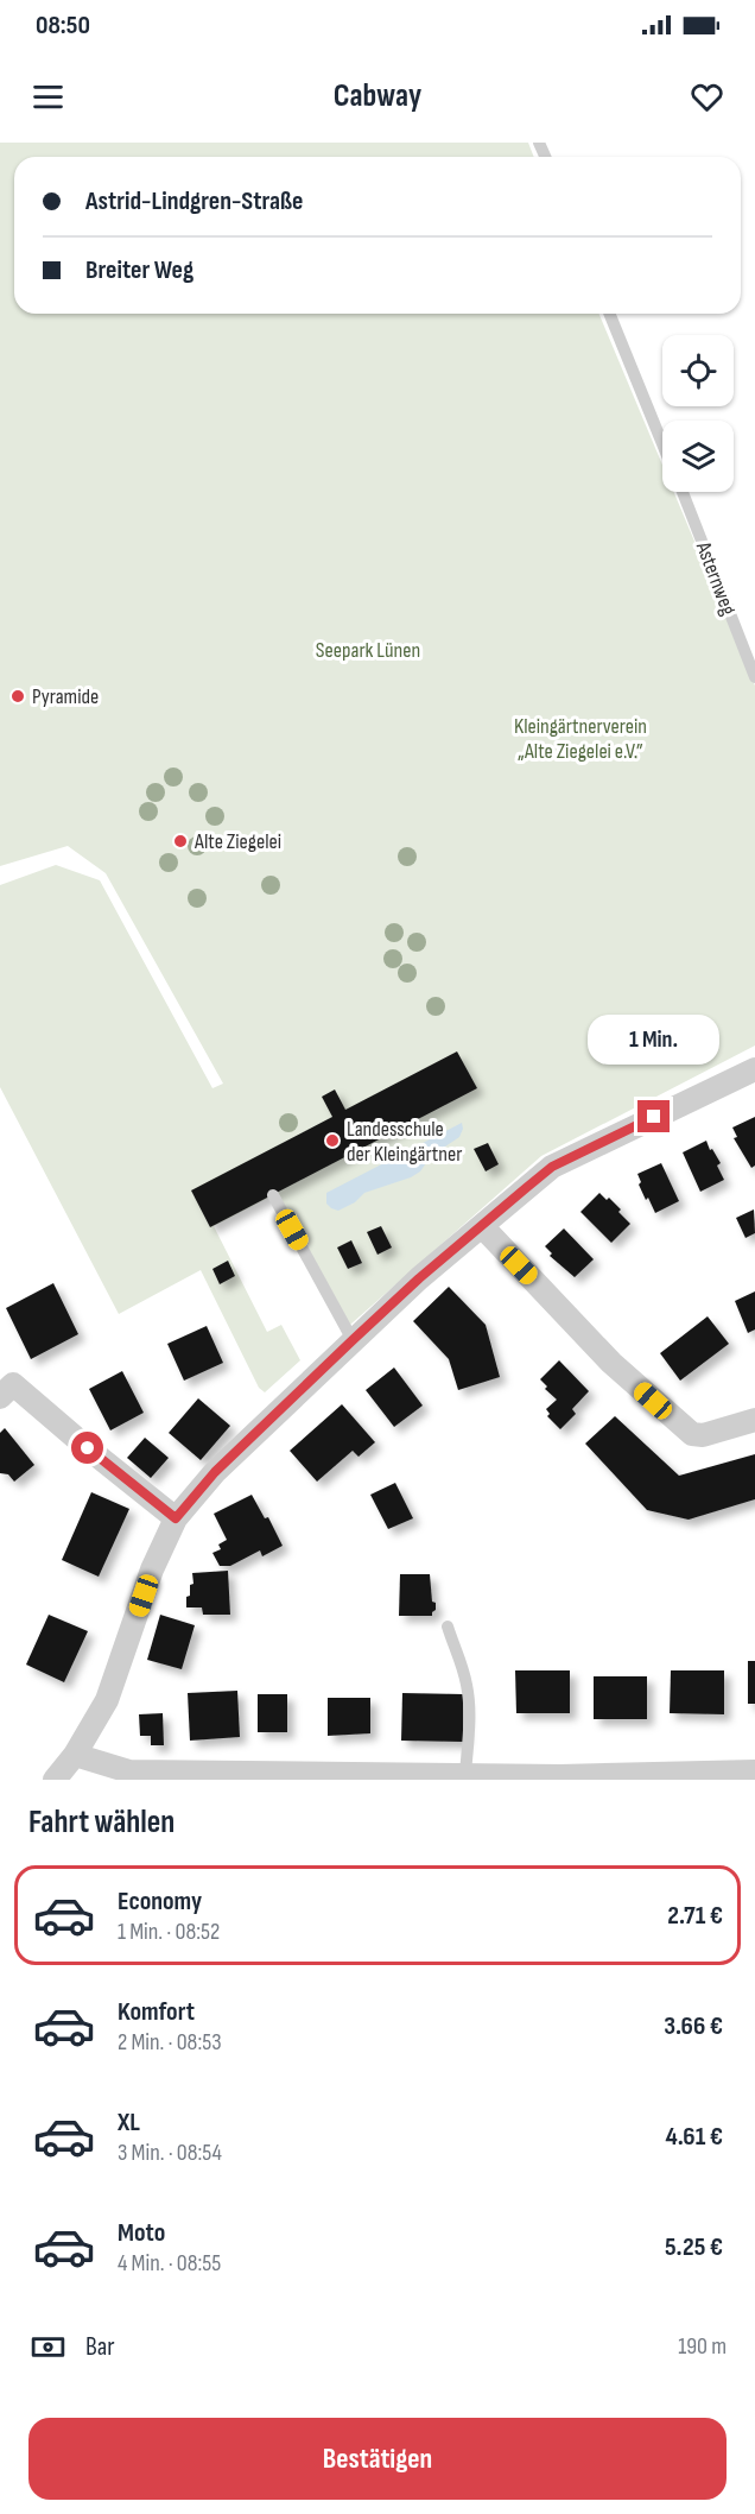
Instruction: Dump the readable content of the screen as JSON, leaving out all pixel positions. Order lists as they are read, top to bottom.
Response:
{
  "streets": {
    "lane": ["Asternweg"]
  },
  "parks": ["Seepark Lünen", "Kleingärtnerverein „Alte Ziegelei e.V.”"],
  "places": ["Pyramide", "Alte Ziegelei", "Landesschule der Kleingärtner"],
  "page": {
    "status": "08:50",
    "header": "Cabway",
    "banner": ["Astrid-Lindgren-Straße", "Breiter Weg"],
    "bubble": "1 Min.",
    "heading": "Fahrt wählen",
    "list": [
      {
        "name": "Economy",
        "note": "1 Min. · 08:52",
        "value": "2.71 €"
      },
      {
        "name": "Komfort",
        "note": "2 Min. · 08:53",
        "value": "3.66 €"
      },
      {
        "name": "XL",
        "note": "3 Min. · 08:54",
        "value": "4.61 €"
      },
      {
        "name": "Moto",
        "note": "4 Min. · 08:55",
        "value": "5.25 €"
      }
    ],
    "pay": ["Bar", "190 m"],
    "buttons": "Bestätigen"
  }
}
